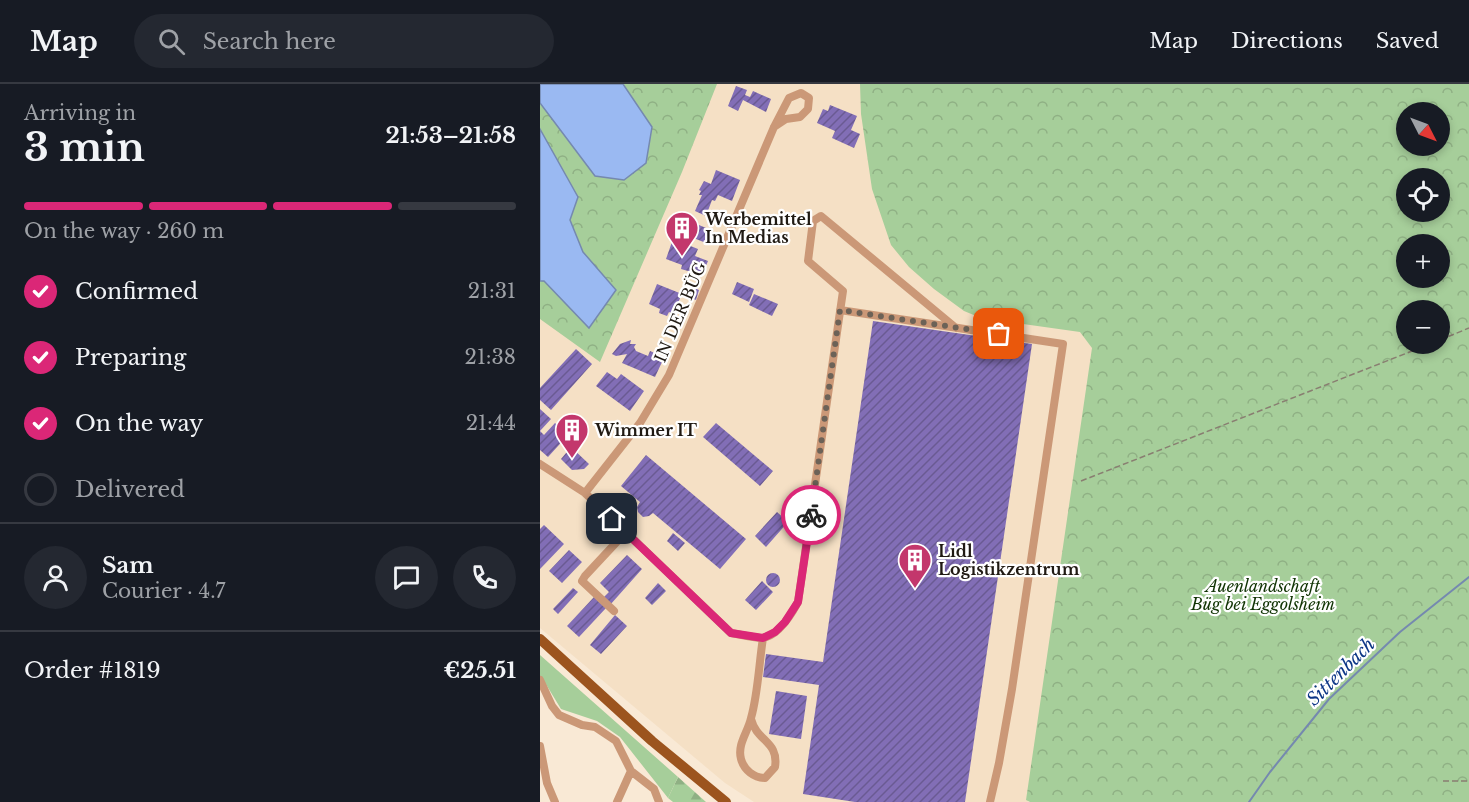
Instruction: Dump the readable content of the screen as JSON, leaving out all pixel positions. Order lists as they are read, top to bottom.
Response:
{
  "streets": {
    "street": ["IN DER BÜG"]
  },
  "water": ["Sittenbach"],
  "parks": ["Auenlandschaft Büg bei Eggolsheim"],
  "places": {
    "building": ["Werbemittel In Medias", "Wimmer IT", "Lidl Logistikzentrum"]
  },
  "north": "bottom right",
  "page": {
    "header": "Map",
    "search": "Search here",
    "nav": ["Map", "Directions", "Saved"],
    "heading": ["3 min", "Arriving in", "21:53–21:58"],
    "panel": [
      "Sam",
      "Courier · 4.7",
      "Order #1819",
      "€25.51"
    ],
    "map_buttons": ["+", "−"],
    "bar": "On the way · 260 m",
    "list": [
      ["Confirmed", "21:31"],
      ["Preparing", "21:38"],
      ["On the way", "21:44"],
      "Delivered"
    ]
  }
}
